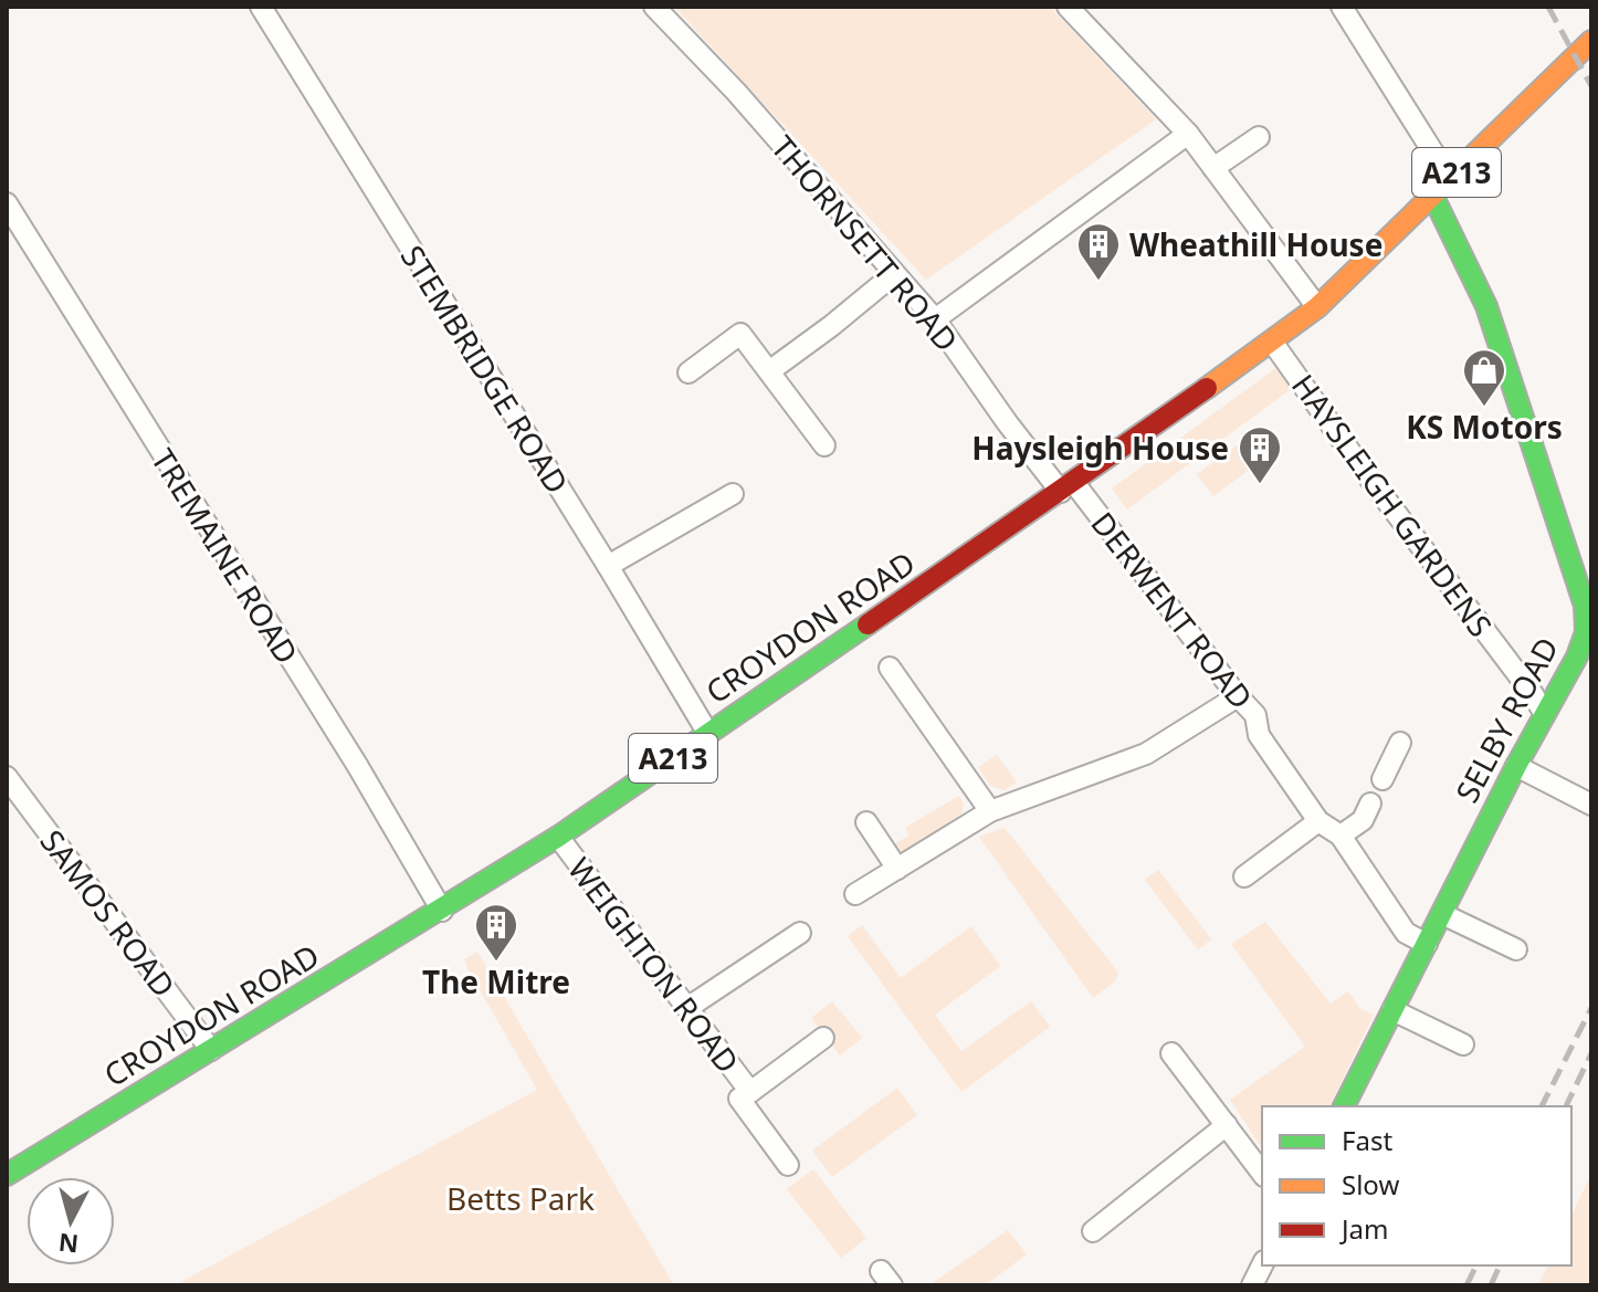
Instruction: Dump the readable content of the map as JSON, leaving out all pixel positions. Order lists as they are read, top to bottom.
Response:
{
  "streets": {
    "main road": ["A213", "CROYDON ROAD", "SELBY ROAD"],
    "street": [
      "THORNSETT ROAD",
      "STEMBRIDGE ROAD",
      "HAYSLEIGH GARDENS",
      "TREMAINE ROAD",
      "DERWENT ROAD",
      "SAMOS ROAD",
      "WEIGHTON ROAD"
    ]
  },
  "crossings": [
    ["A213", "CROYDON ROAD"],
    ["A213", "SELBY ROAD"],
    ["THORNSETT ROAD", "DERWENT ROAD"],
    ["THORNSETT ROAD", "CROYDON ROAD"],
    ["STEMBRIDGE ROAD", "CROYDON ROAD"],
    ["HAYSLEIGH GARDENS", "CROYDON ROAD"],
    ["HAYSLEIGH GARDENS", "SELBY ROAD"],
    ["TREMAINE ROAD", "CROYDON ROAD"],
    ["DERWENT ROAD", "CROYDON ROAD"],
    ["DERWENT ROAD", "SELBY ROAD"],
    ["CROYDON ROAD", "SELBY ROAD"],
    ["CROYDON ROAD", "SAMOS ROAD"],
    ["CROYDON ROAD", "WEIGHTON ROAD"]
  ],
  "parks": ["Betts Park"],
  "places": {
    "building": ["Wheathill House", "Haysleigh House", "The Mitre"],
    "shop": ["KS Motors"]
  },
  "legend": ["Fast", "Slow", "Jam"],
  "north": "bottom"
}
